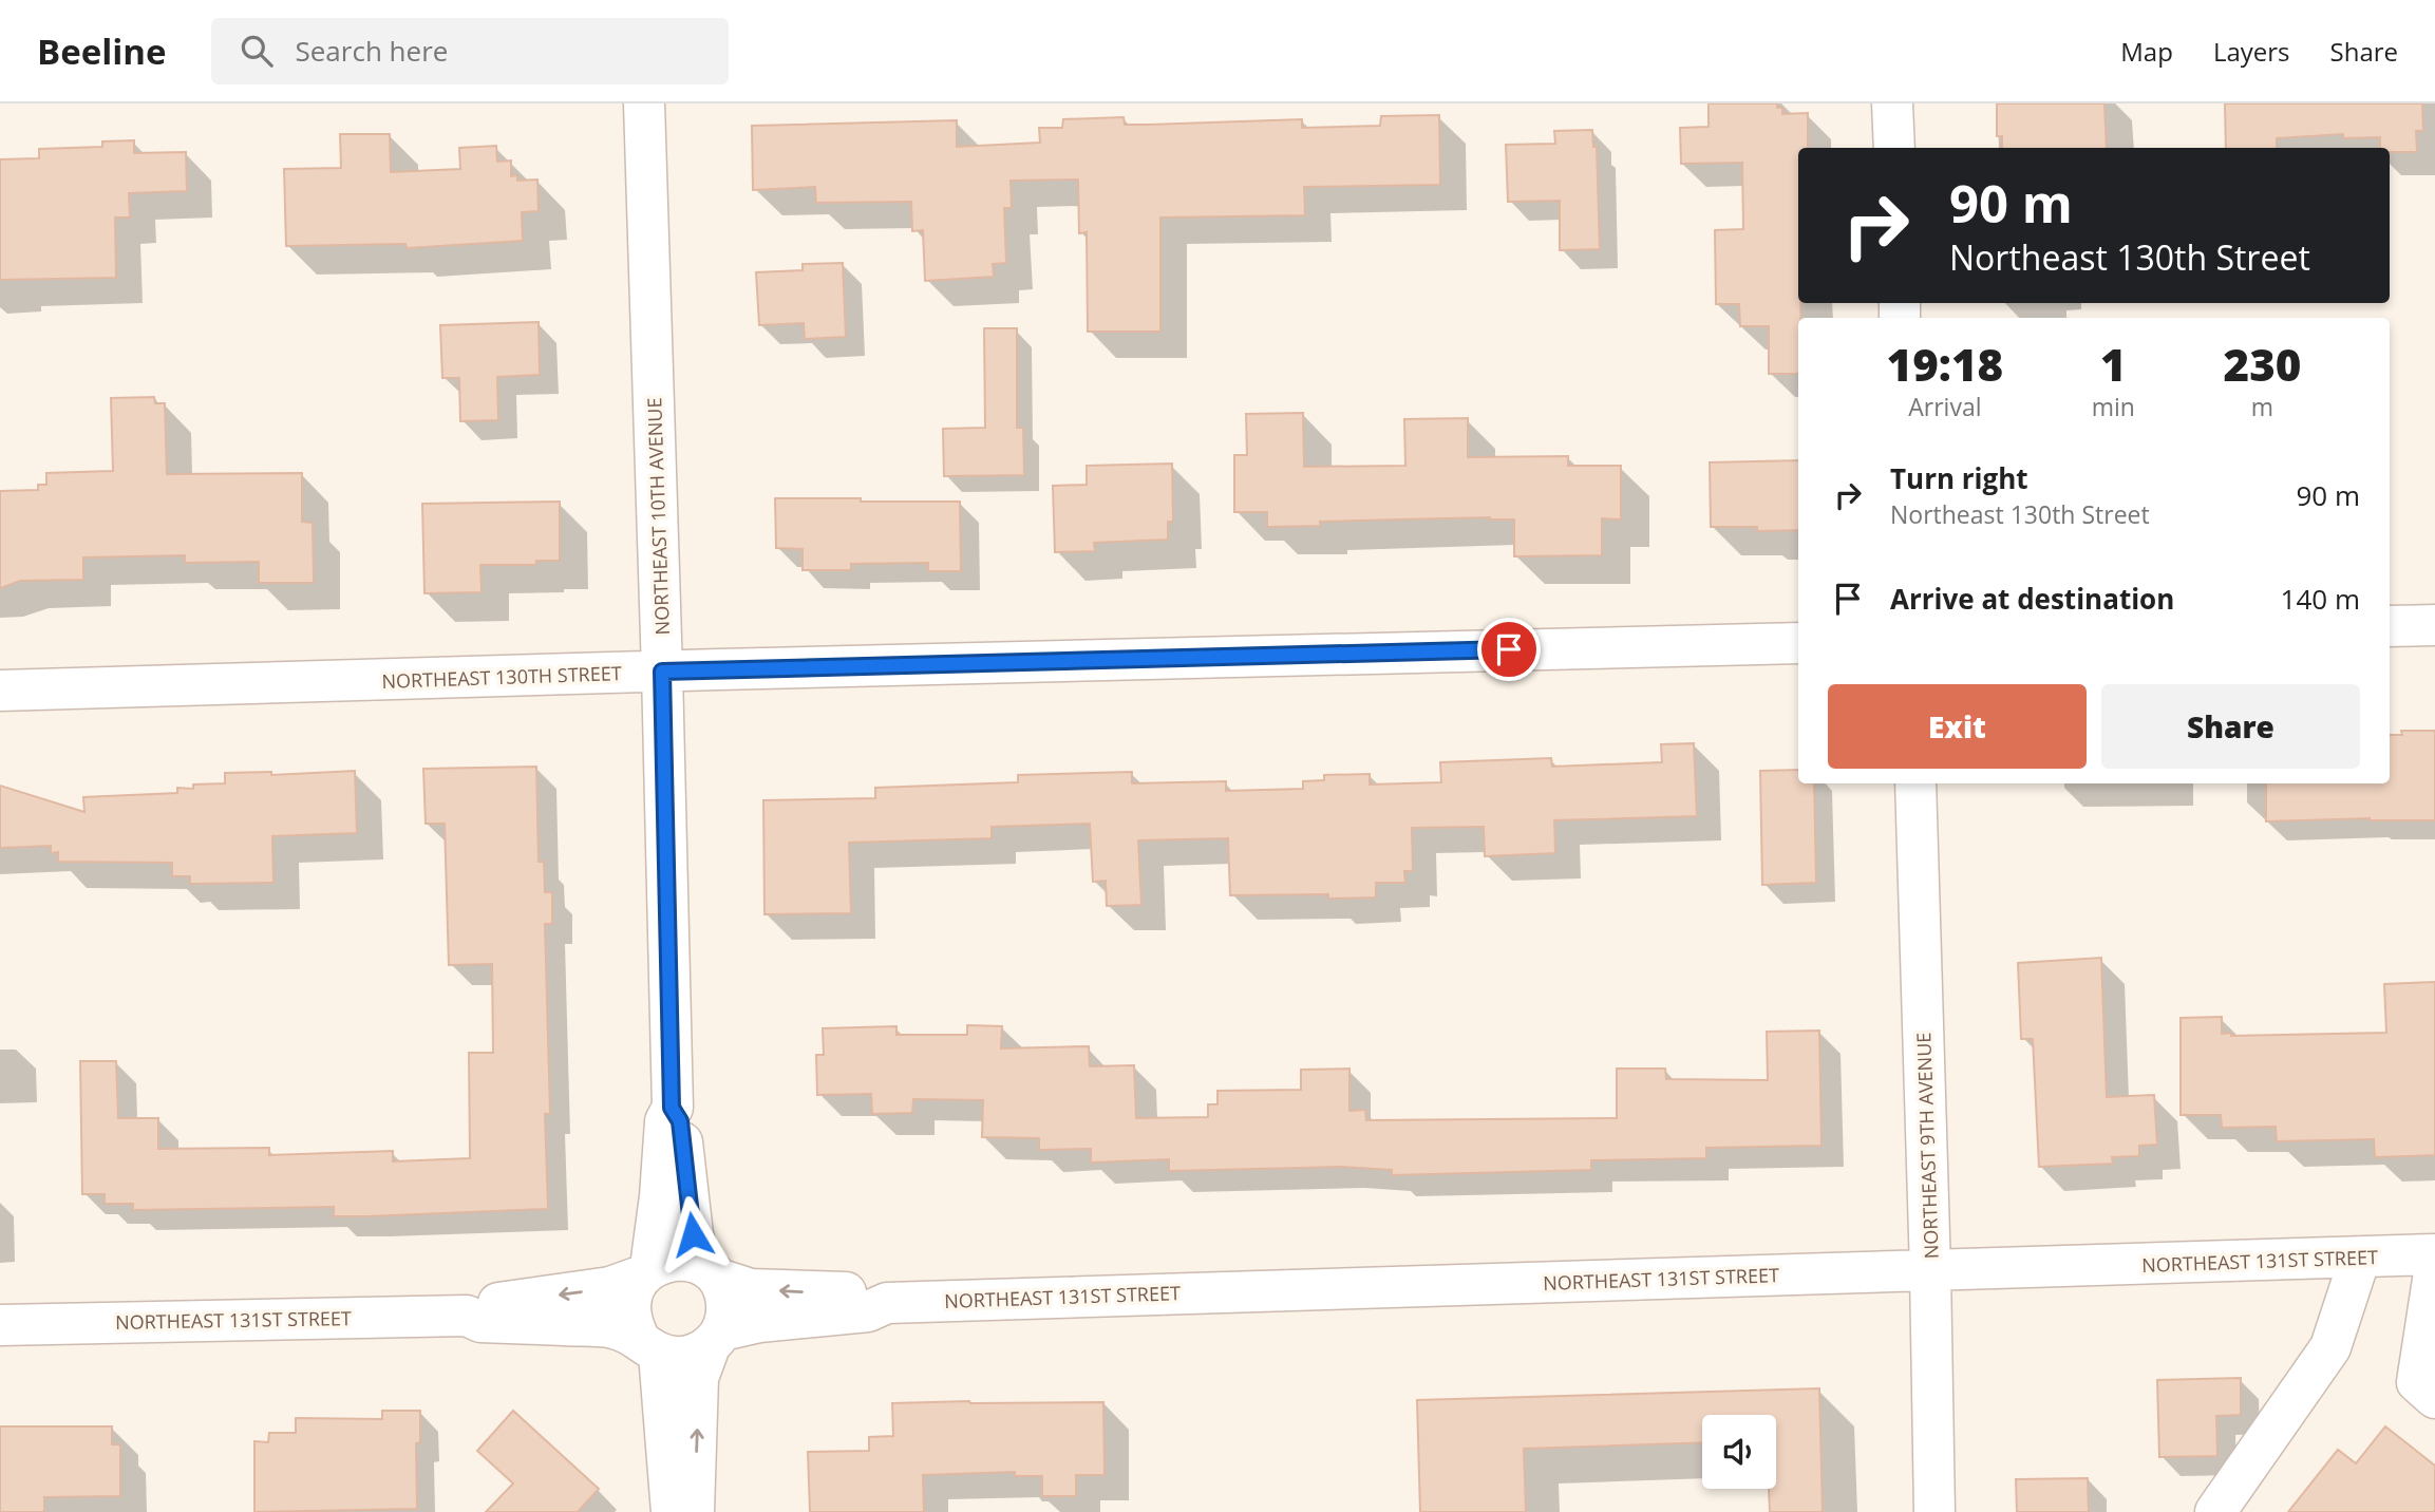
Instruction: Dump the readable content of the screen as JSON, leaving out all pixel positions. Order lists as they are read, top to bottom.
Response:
{
  "streets": {
    "street": [
      "NORTHEAST 10TH AVENUE",
      "NORTHEAST 130TH STREET",
      "NORTHEAST 9TH AVENUE",
      "NORTHEAST 131ST STREET"
    ]
  },
  "crossings": [
    ["NORTHEAST 10TH AVENUE", "NORTHEAST 130TH STREET"],
    ["NORTHEAST 10TH AVENUE", "NORTHEAST 131ST STREET"],
    ["NORTHEAST 9TH AVENUE", "NORTHEAST 131ST STREET"]
  ],
  "page": {
    "header": "Beeline",
    "search": "Search here",
    "nav": ["Map", "Layers", "Share"],
    "turn": ["90 m", "Northeast 130th Street"],
    "eta": [
      "19:18",
      "Arrival",
      "1",
      "min",
      "230",
      "m"
    ],
    "list": [
      {
        "name": "Turn right",
        "note": "Northeast 130th Street",
        "value": "90 m"
      },
      {
        "name": "Arrive at destination",
        "value": "140 m"
      }
    ],
    "buttons": ["Exit", "Share"]
  }
}
